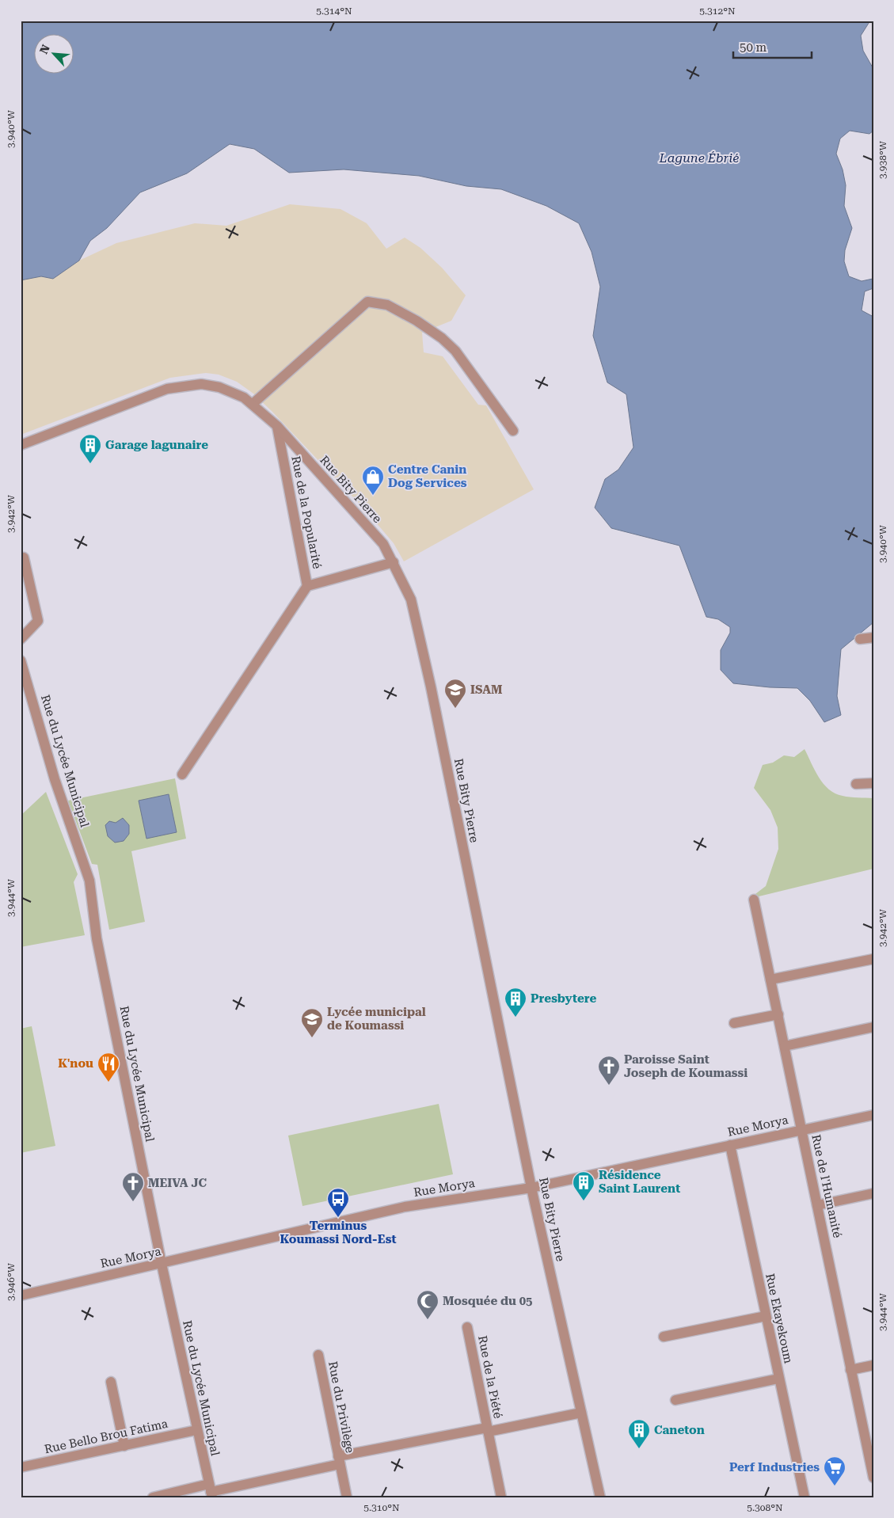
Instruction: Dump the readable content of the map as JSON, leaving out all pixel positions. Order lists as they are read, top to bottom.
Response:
{
  "streets": {
    "street": [
      "Rue Bity Pierre",
      "Rue de la Popularité",
      "Rue du Lycée Municipal",
      "Rue Morya",
      "Rue de l'Humanité",
      "Rue Ekayekoum",
      "Rue de la Piété",
      "Rue du Privilège",
      "Rue Bello Brou Fatima"
    ]
  },
  "crossings": [
    ["Rue Bity Pierre", "Rue de la Popularité"],
    ["Rue Bity Pierre", "Rue Morya"],
    ["Rue du Lycée Municipal", "Rue Morya"],
    ["Rue du Lycée Municipal", "Rue Bello Brou Fatima"],
    ["Rue Morya", "Rue de l'Humanité"],
    ["Rue Morya", "Rue Ekayekoum"]
  ],
  "water": ["Lagune Ébrié"],
  "places": {
    "building": [
      "Garage lagunaire",
      "Presbytere",
      "Résidence Saint Laurent",
      "Caneton"
    ],
    "shop": ["Centre Canin Dog Services"],
    "school or university": ["ISAM", "Lycée municipal de Koumassi"],
    "restaurant": ["K'nou"],
    "church": ["Paroisse Saint Joseph de Koumassi", "MEIVA JC"],
    "bus stop": ["Terminus Koumassi Nord-Est"],
    "mosque": ["Mosquée du 05"],
    "supermarket": ["Perf Industries"]
  },
  "scale_bar": "50 m",
  "north": "top left",
  "coordinates": [
    "5.314°N",
    "5.312°N",
    "3.940°W",
    "3.938°W",
    "3.942°W",
    "3.944°W",
    "3.946°W",
    "5.310°N",
    "5.308°N"
  ]
}
